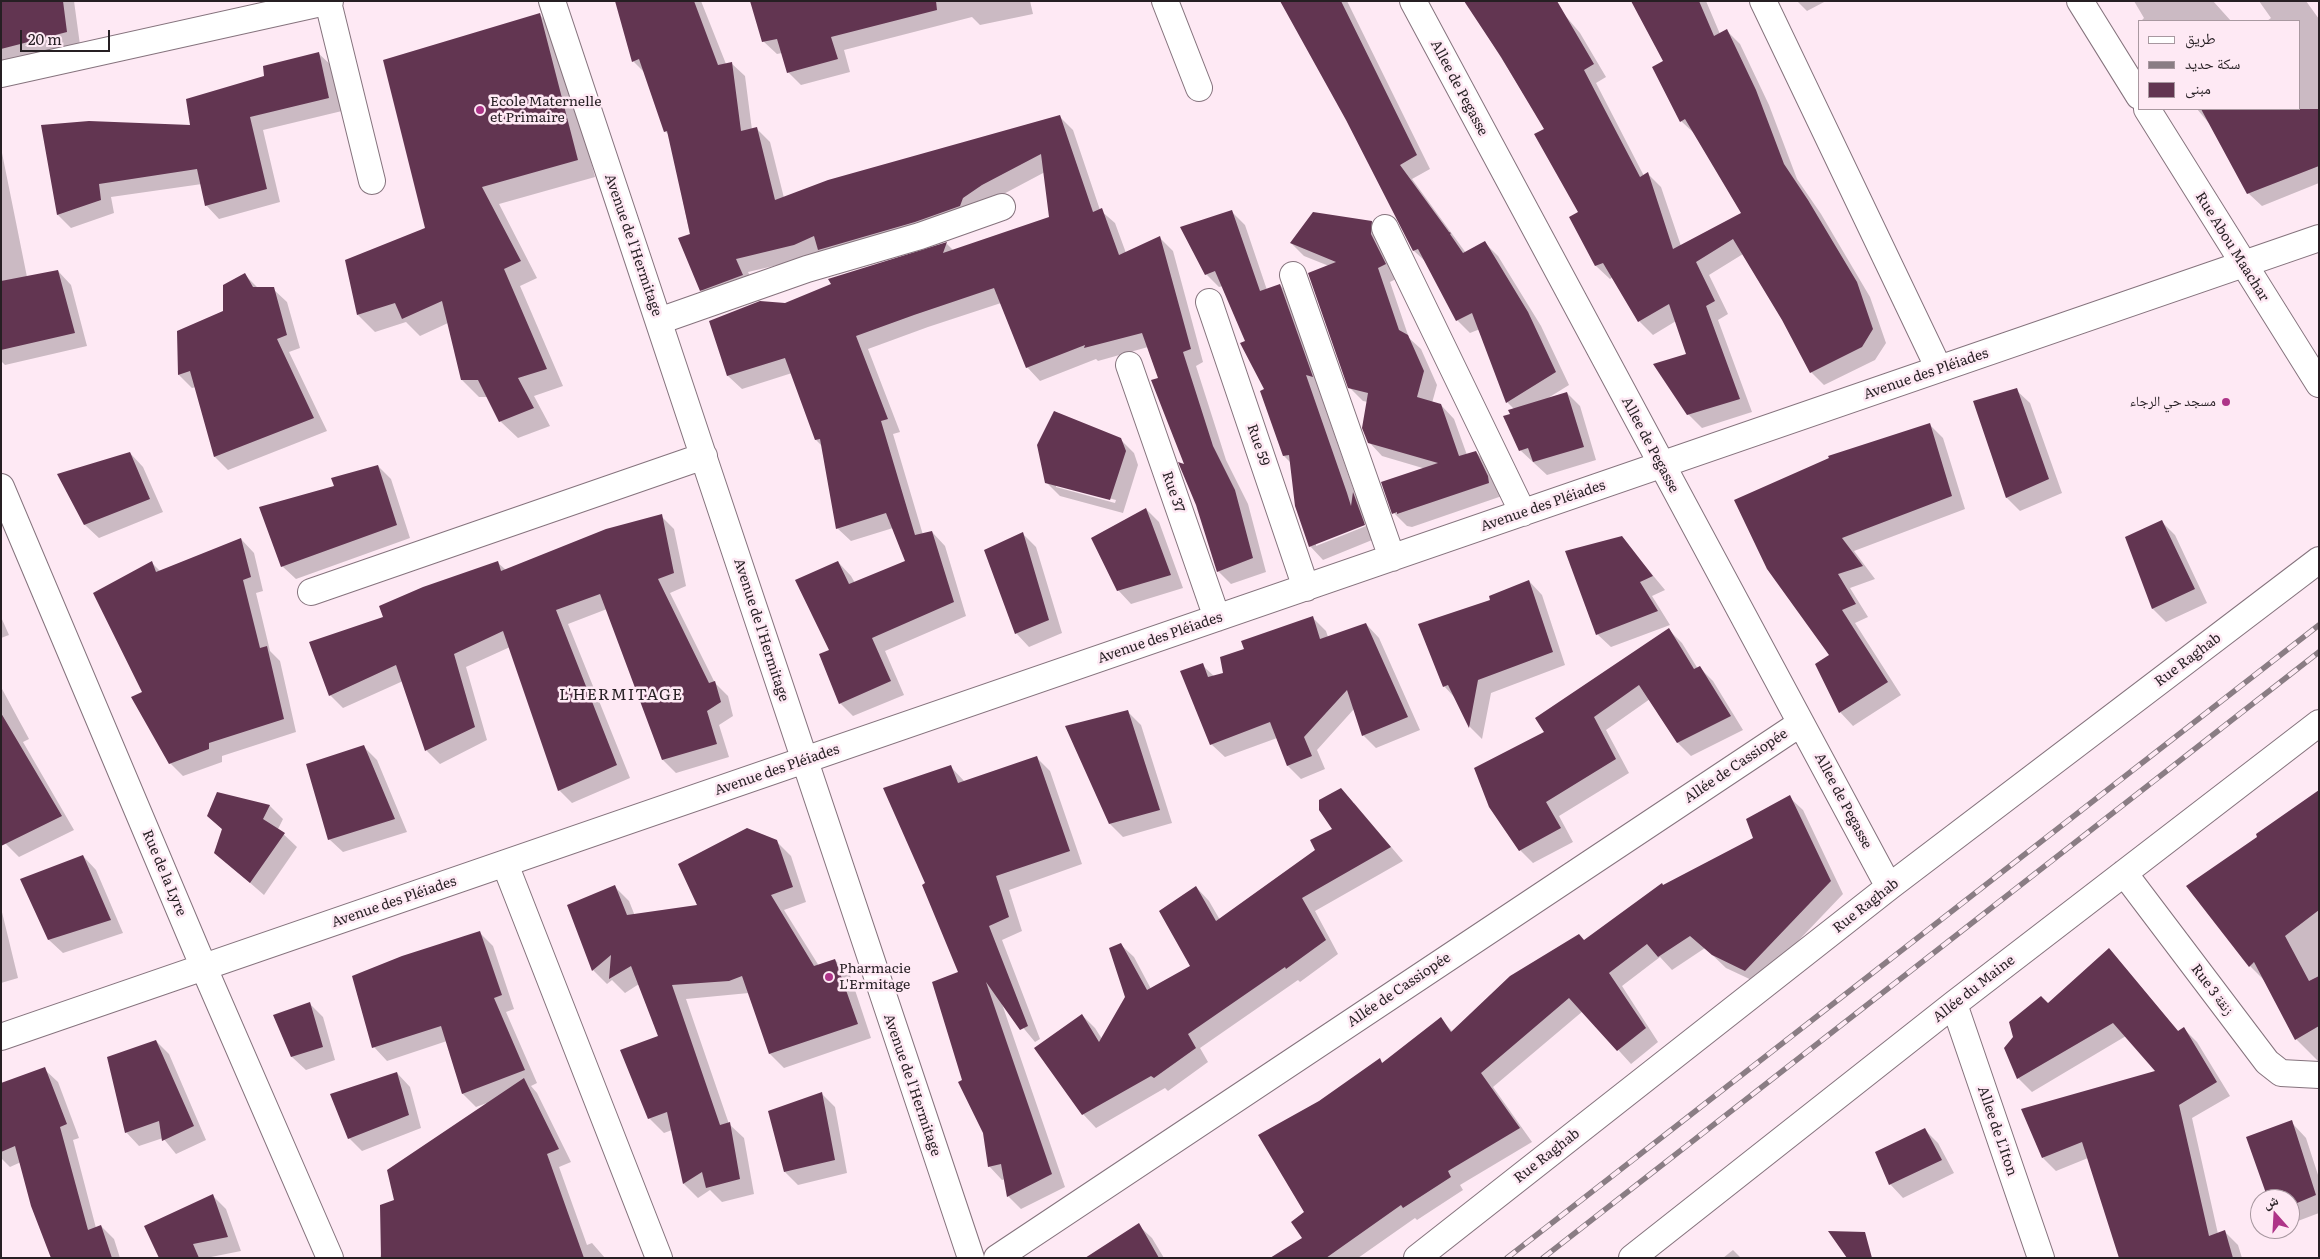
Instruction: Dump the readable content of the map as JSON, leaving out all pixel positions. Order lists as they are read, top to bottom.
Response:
{
  "streets": {
    "street": [
      "Allee de Pegasse",
      "Avenue de l'Hermitage",
      "Rue Abou Maachar",
      "Avenue des Pléiades",
      "Rue 59",
      "Rue 37",
      "Rue Raghab",
      "Allée de Cassiopée",
      "Rue de la Lyre",
      "Allée du Maine",
      "Rue 3 زنقة",
      "Allee de L'Iton"
    ]
  },
  "crossings": [
    ["Allee de Pegasse", "Avenue des Pléiades"],
    ["Allee de Pegasse", "Rue Raghab"],
    ["Allee de Pegasse", "Allée de Cassiopée"],
    ["Avenue de l'Hermitage", "Avenue des Pléiades"],
    ["Rue Abou Maachar", "Avenue des Pléiades"],
    ["Avenue des Pléiades", "Rue 59"],
    ["Avenue des Pléiades", "Rue 37"],
    ["Avenue des Pléiades", "Rue de la Lyre"],
    ["Allée du Maine", "Rue 3 زنقة"],
    ["Allée du Maine", "Allee de L'Iton"]
  ],
  "districts": ["L'HERMITAGE"],
  "places": ["Ecole Maternelle et Primaire", "مسجد حي الرجاء", "Pharmacie L'Ermitage"],
  "legend": ["طريق", "سكة حديد", "مبنى"],
  "scale_bar": "20 m",
  "north": "top"
}
